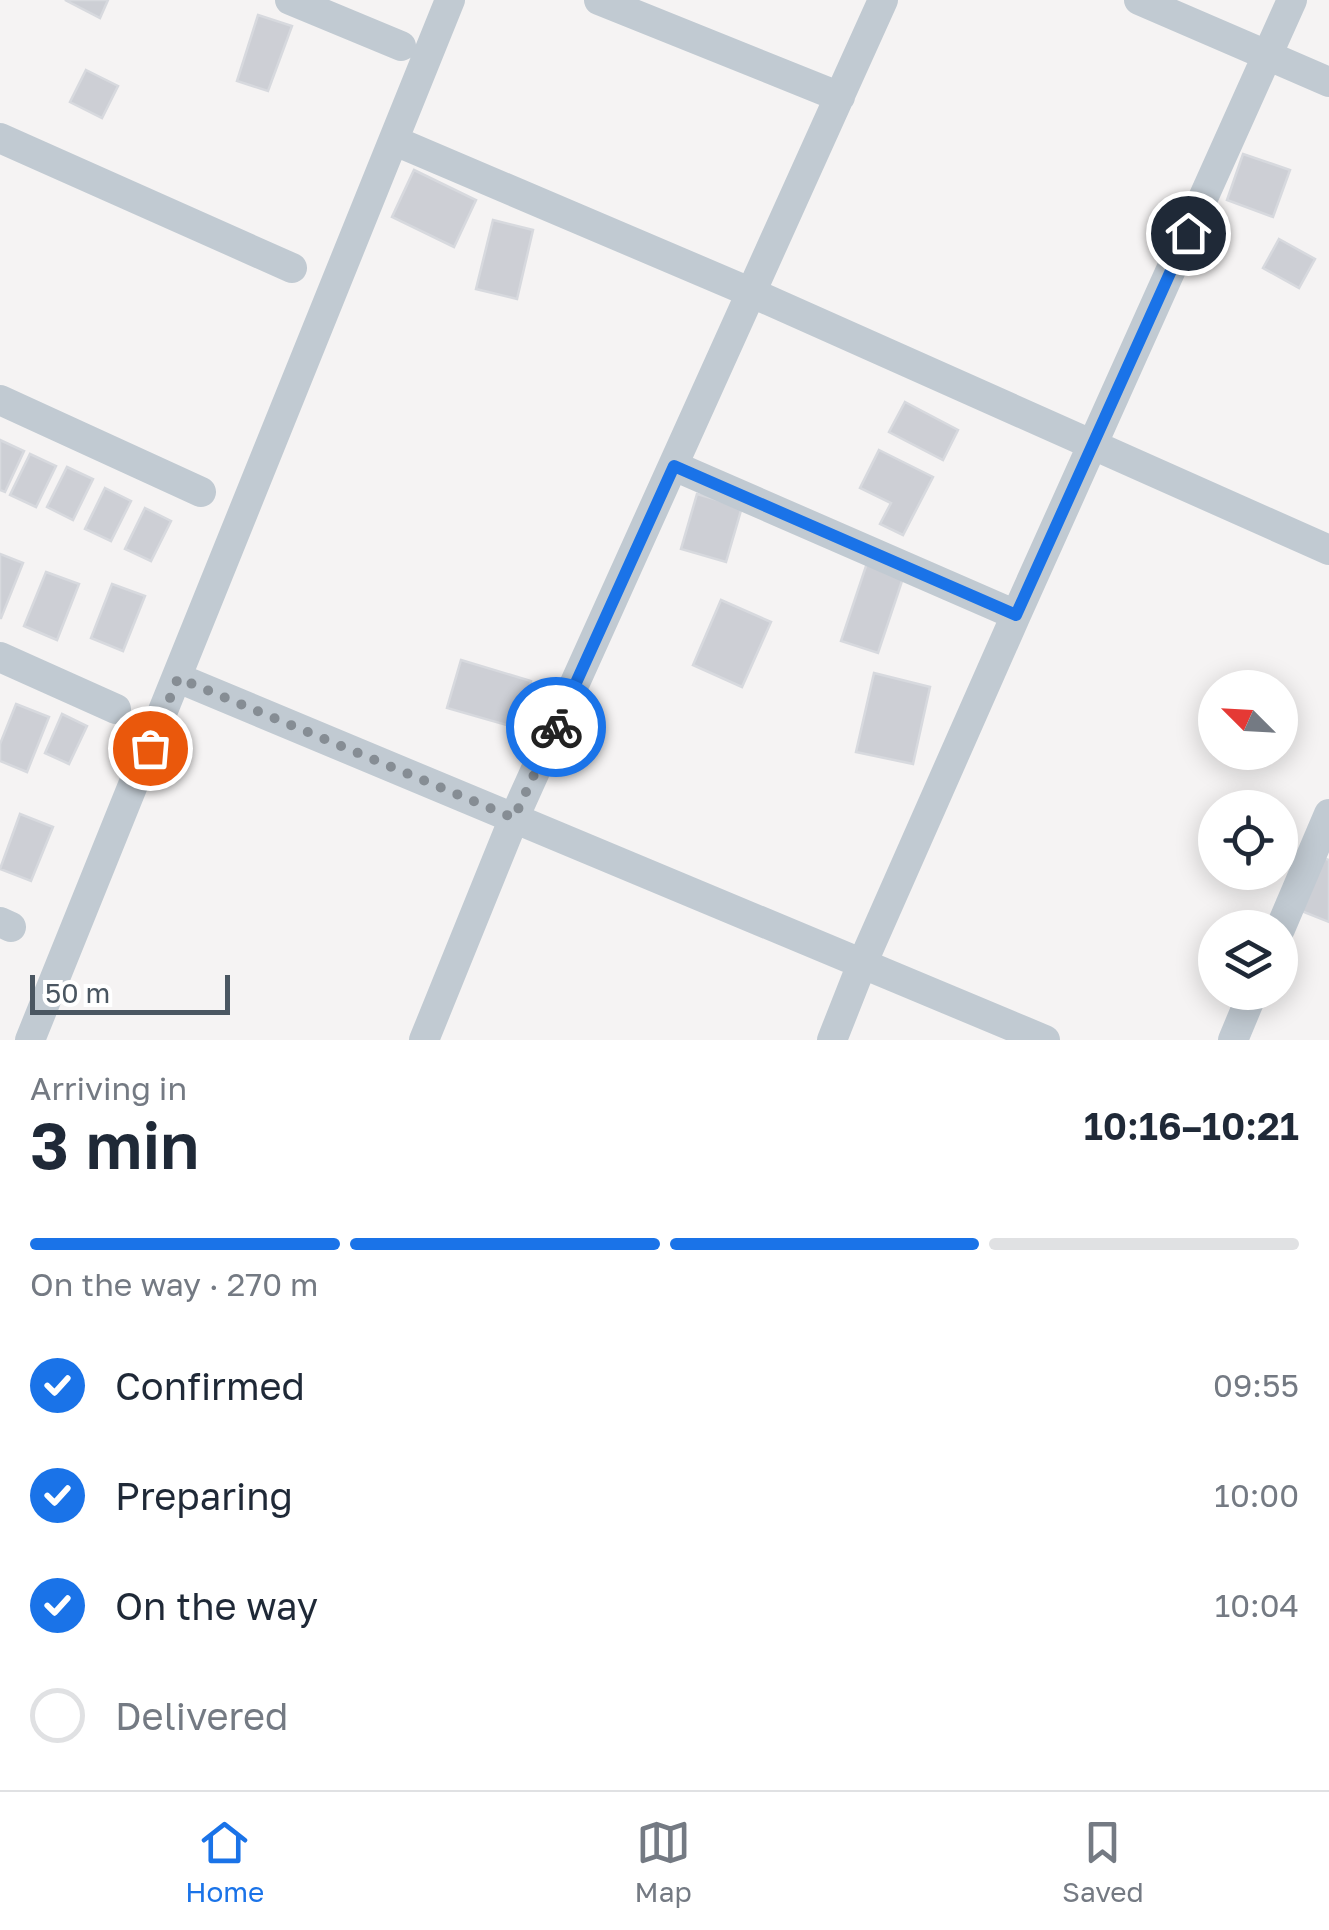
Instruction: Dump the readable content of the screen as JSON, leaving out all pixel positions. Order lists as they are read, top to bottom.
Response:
{
  "scale_bar": "50 m",
  "north": "top left",
  "page": {
    "scale": "50 m",
    "heading": ["3 min", "Arriving in", "10:16–10:21"],
    "bar": "On the way · 270 m",
    "list": [
      ["Confirmed", "09:55"],
      ["Preparing", "10:00"],
      ["On the way", "10:04"],
      "Delivered"
    ],
    "tabs": ["Home", "Map", "Saved"]
  }
}
